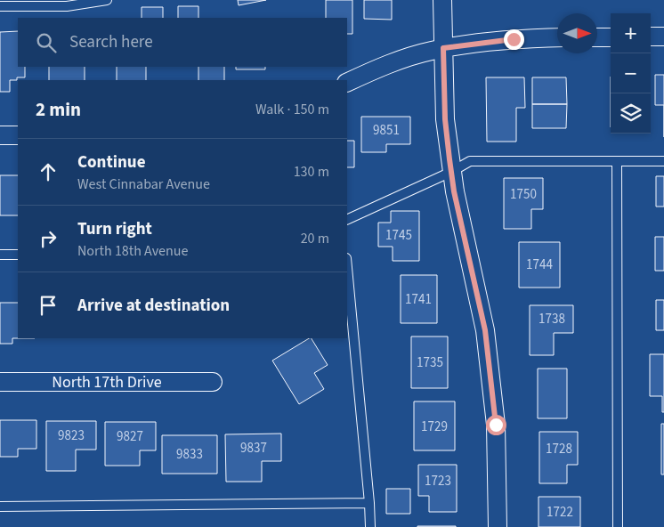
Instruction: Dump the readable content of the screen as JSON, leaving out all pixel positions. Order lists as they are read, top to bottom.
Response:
{
  "streets": {
    "street": ["North 17th Drive"]
  },
  "house_numbers": [
    "9851",
    "1750",
    "1745",
    "1744",
    "1741",
    "1738",
    "1735",
    "1729",
    "9823",
    "9827",
    "9837",
    "1728",
    "9833",
    "1723",
    "1722"
  ],
  "north": "right",
  "page": {
    "map_buttons": ["+", "−"],
    "search": "Search here",
    "heading": ["2 min", "Walk · 150 m"],
    "list": [
      ["Continue", "West Cinnabar Avenue", "130 m"],
      ["Turn right", "North 18th Avenue", "20 m"],
      "Arrive at destination"
    ]
  }
}
